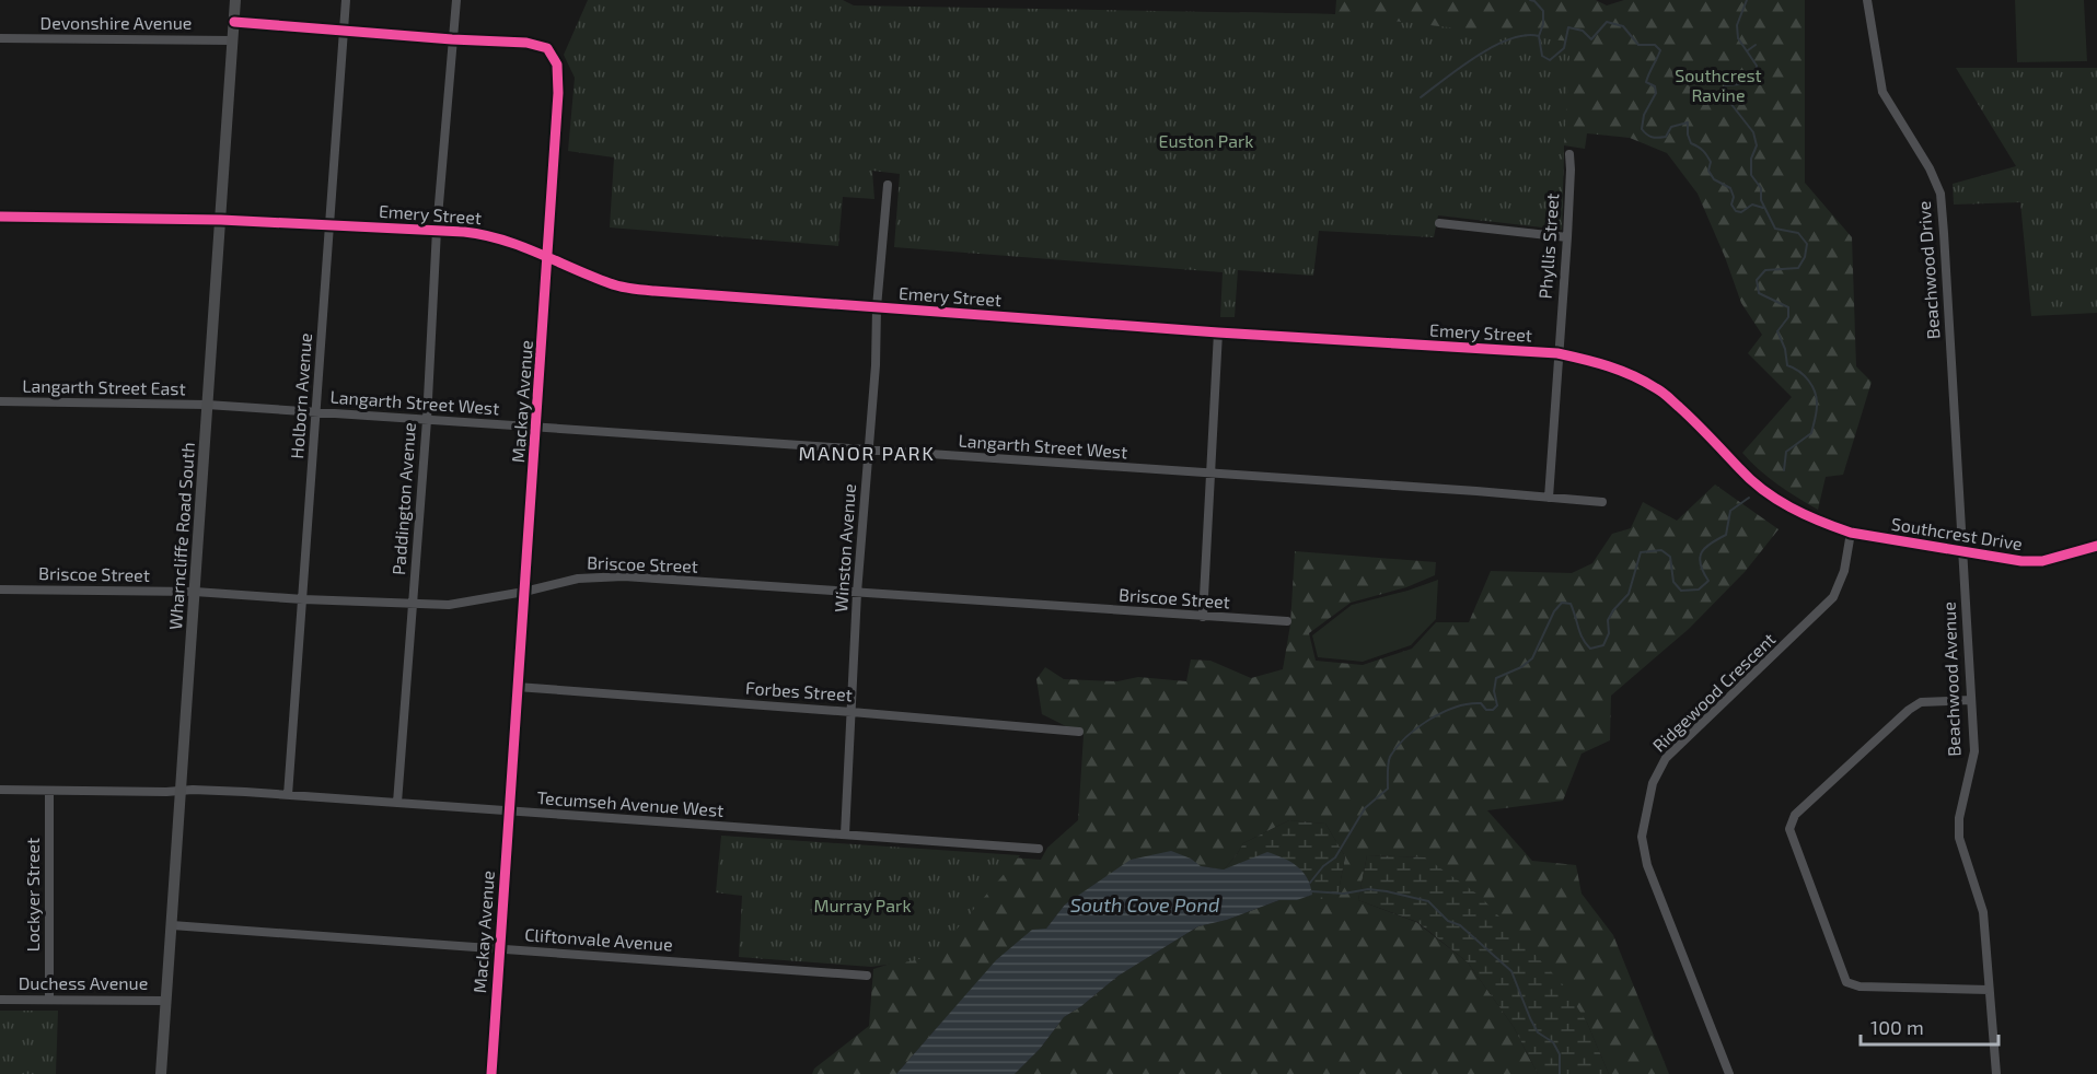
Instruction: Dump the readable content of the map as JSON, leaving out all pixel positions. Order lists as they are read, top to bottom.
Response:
{
  "streets": {
    "main road": ["Wharncliffe Road South"],
    "street": [
      "Devonshire Avenue",
      "Emery Street",
      "Phyllis Street",
      "Beachwood Drive",
      "Langarth Street East",
      "Holborn Avenue",
      "Mackay Avenue",
      "Langarth Street West",
      "Paddington Avenue",
      "Southcrest Drive",
      "Winston Avenue",
      "Briscoe Street",
      "Beachwood Avenue",
      "Forbes Street",
      "Ridgewood Crescent",
      "Tecumseh Avenue West",
      "Lockyer Street",
      "Cliftonvale Avenue",
      "Duchess Avenue"
    ]
  },
  "crossings": [
    ["Devonshire Avenue", "Wharncliffe Road South"],
    ["Emery Street", "Phyllis Street"],
    ["Emery Street", "Holborn Avenue"],
    ["Emery Street", "Mackay Avenue"],
    ["Emery Street", "Paddington Avenue"],
    ["Emery Street", "Southcrest Drive"],
    ["Emery Street", "Wharncliffe Road South"],
    ["Emery Street", "Winston Avenue"],
    ["Emery Street", "Ridgewood Crescent"],
    ["Phyllis Street", "Langarth Street West"],
    ["Beachwood Drive", "Southcrest Drive"],
    ["Beachwood Drive", "Beachwood Avenue"],
    ["Langarth Street East", "Langarth Street West"],
    ["Langarth Street East", "Wharncliffe Road South"],
    ["Holborn Avenue", "Mackay Avenue"],
    ["Holborn Avenue", "Langarth Street West"],
    ["Holborn Avenue", "Briscoe Street"],
    ["Holborn Avenue", "Tecumseh Avenue West"],
    ["Mackay Avenue", "Langarth Street West"],
    ["Mackay Avenue", "Paddington Avenue"],
    ["Mackay Avenue", "Wharncliffe Road South"],
    ["Mackay Avenue", "Briscoe Street"],
    ["Mackay Avenue", "Forbes Street"],
    ["Mackay Avenue", "Tecumseh Avenue West"],
    ["Mackay Avenue", "Cliftonvale Avenue"],
    ["Langarth Street West", "Paddington Avenue"],
    ["Langarth Street West", "Wharncliffe Road South"],
    ["Langarth Street West", "Winston Avenue"],
    ["Paddington Avenue", "Briscoe Street"],
    ["Paddington Avenue", "Tecumseh Avenue West"],
    ["Southcrest Drive", "Beachwood Avenue"],
    ["Southcrest Drive", "Ridgewood Crescent"],
    ["Wharncliffe Road South", "Briscoe Street"],
    ["Wharncliffe Road South", "Tecumseh Avenue West"],
    ["Wharncliffe Road South", "Cliftonvale Avenue"],
    ["Wharncliffe Road South", "Duchess Avenue"],
    ["Winston Avenue", "Briscoe Street"],
    ["Winston Avenue", "Forbes Street"],
    ["Winston Avenue", "Tecumseh Avenue West"],
    ["Tecumseh Avenue West", "Lockyer Street"],
    ["Lockyer Street", "Duchess Avenue"]
  ],
  "districts": ["MANOR PARK"],
  "water": ["South Cove Pond"],
  "parks": ["Southcrest Ravine", "Euston Park", "Murray Park"],
  "scale_bar": "100 m"
}
